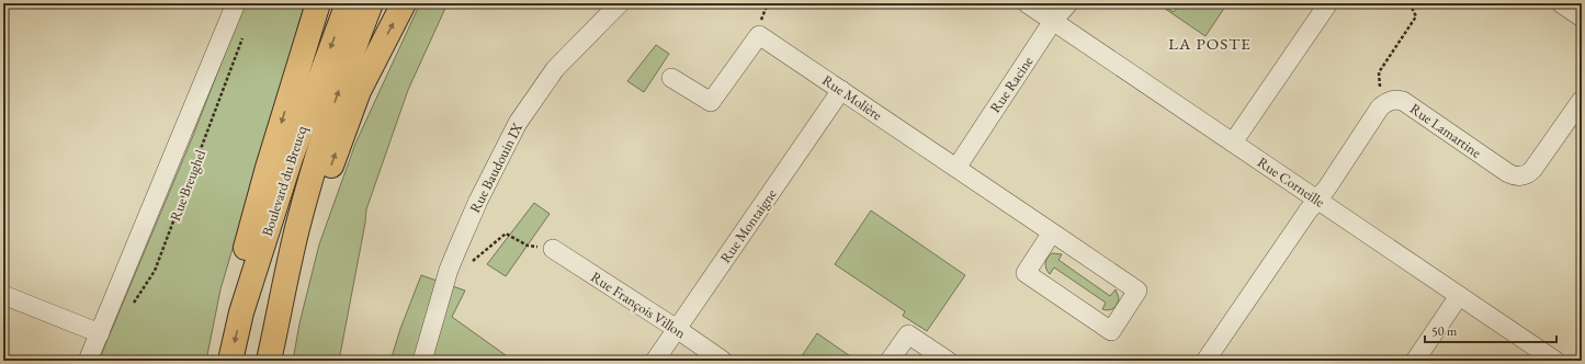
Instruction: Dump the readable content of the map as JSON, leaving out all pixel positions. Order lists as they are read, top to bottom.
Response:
{
  "streets": {
    "highway": ["Boulevard du Breucq"],
    "street": [
      "Rue Racine",
      "Rue Molière",
      "Rue Lamartine",
      "Rue Baudouin IX",
      "Rue Corneille",
      "Rue Breughel",
      "Rue Montaigne",
      "Rue François Villon"
    ]
  },
  "crossings": [
    ["Rue Racine", "Rue Molière"],
    ["Rue Racine", "Rue Corneille"],
    ["Rue Molière", "Rue Montaigne"],
    ["Rue Montaigne", "Rue François Villon"]
  ],
  "districts": ["LA POSTE"],
  "scale_bar": "50 m"
}
